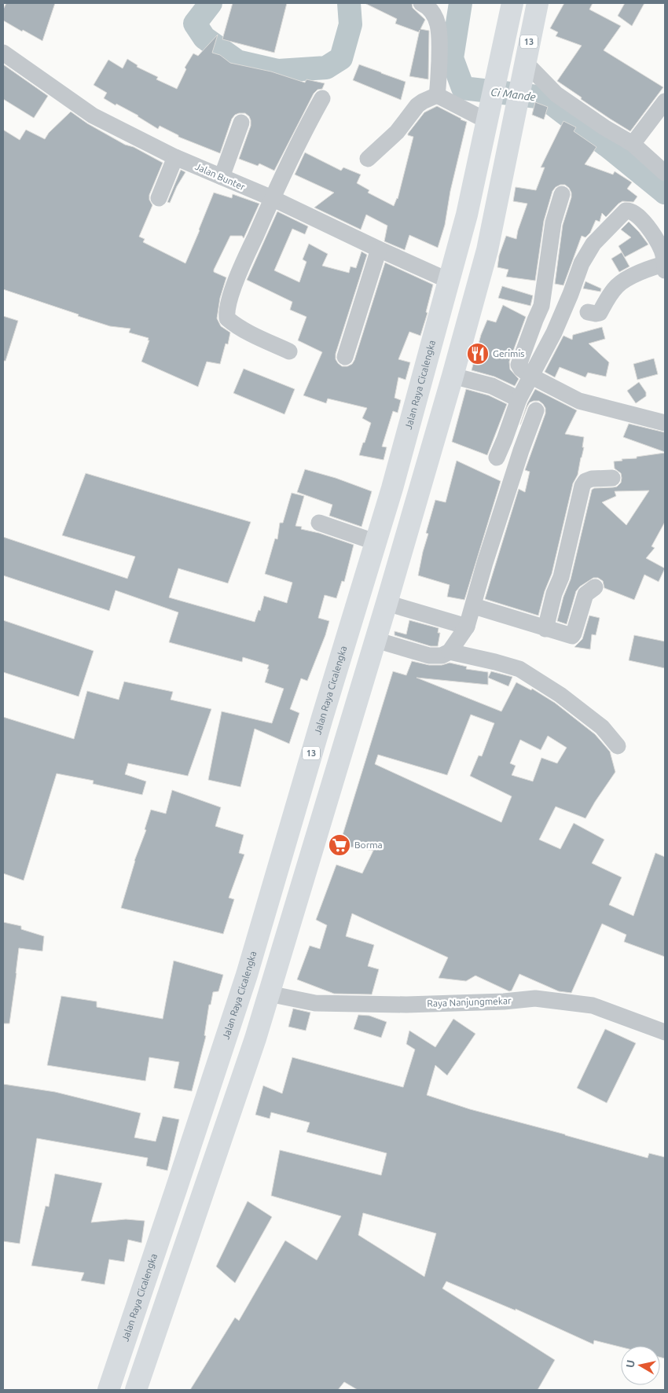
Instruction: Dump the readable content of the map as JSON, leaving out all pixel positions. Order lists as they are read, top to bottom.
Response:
{
  "streets": {
    "highway": ["13", "Jalan Raya Cicalengka"],
    "street": ["Jalan Bunter", "Raya Nanjungmekar"]
  },
  "crossings": [
    ["13", "Raya Nanjungmekar"],
    ["Jalan Bunter", "Jalan Raya Cicalengka"]
  ],
  "water": ["Ci Mande"],
  "places": {
    "restaurant": ["Gerimis"],
    "supermarket": ["Borma"]
  },
  "north": "left"
}
